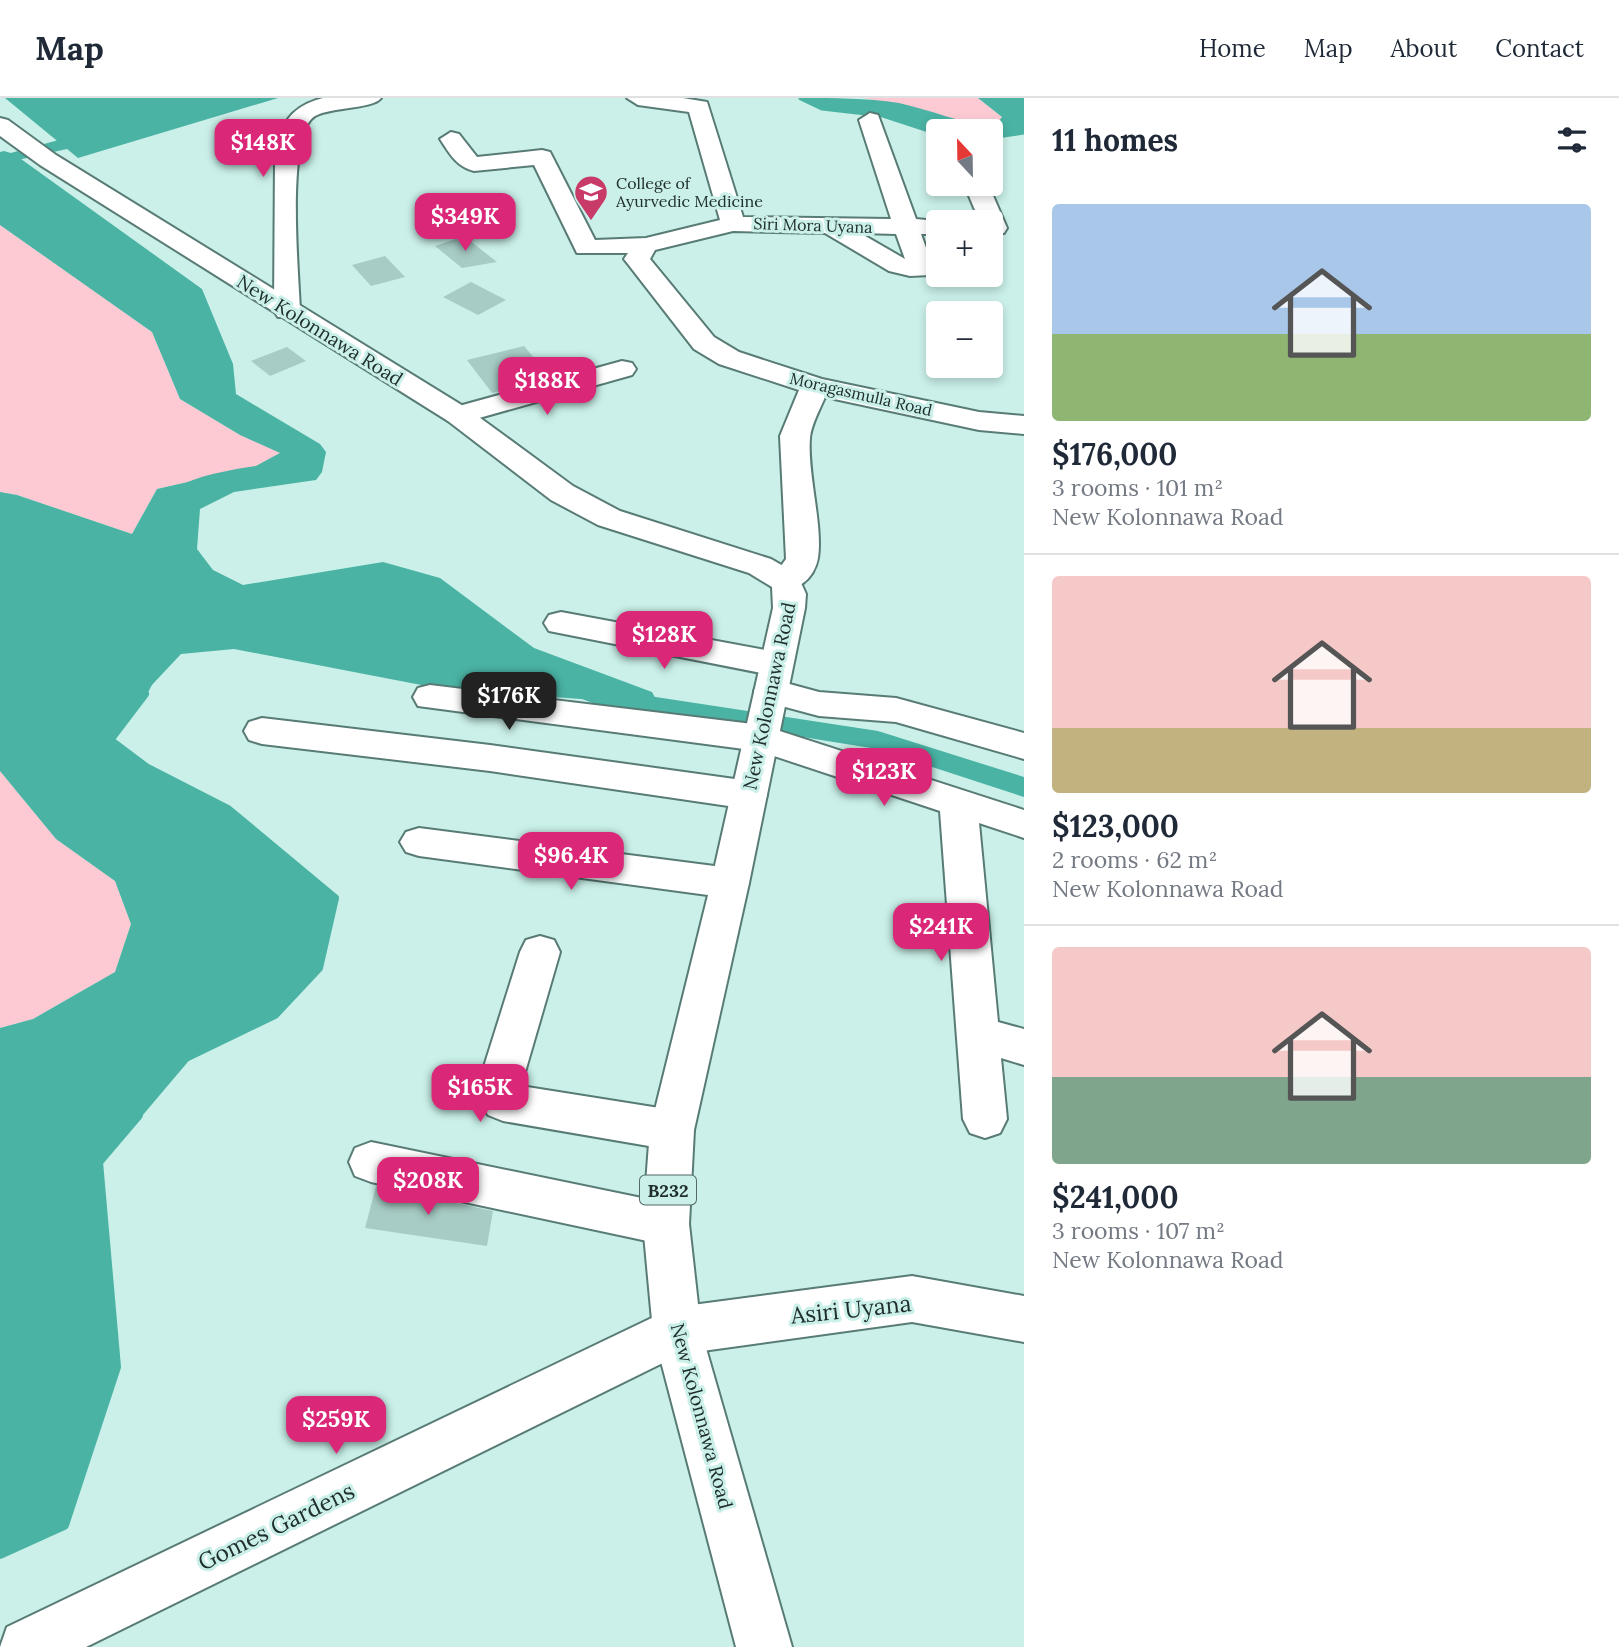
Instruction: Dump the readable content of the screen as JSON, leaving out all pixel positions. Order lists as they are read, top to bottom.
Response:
{
  "streets": {
    "street": [
      "Siri Mora Uyana",
      "New Kolonnawa Road",
      "Moragasmulla Road",
      "B232",
      "Asiri Uyana",
      "Gomes Gardens"
    ]
  },
  "crossings": [
    ["Siri Mora Uyana", "Moragasmulla Road"],
    ["New Kolonnawa Road", "Asiri Uyana"],
    ["New Kolonnawa Road", "Gomes Gardens"],
    ["Asiri Uyana", "Gomes Gardens"]
  ],
  "places": {
    "school or university": ["College of Ayurvedic Medicine"]
  },
  "north": "top",
  "page": {
    "header": "Map",
    "nav": [
      "Home",
      "Map",
      "About",
      "Contact"
    ],
    "heading": "11 homes",
    "map_buttons": ["+", "−"],
    "price": [
      "$148K",
      "$349K",
      "$188K",
      "$128K",
      "$176K",
      "$123K",
      "$96.4K",
      "$241K",
      "$165K",
      "$208K",
      "$259K"
    ],
    "list": [
      {
        "name": "$176,000",
        "note": "3 rooms · 101 m² · New Kolonnawa Road"
      },
      {
        "name": "$123,000",
        "note": "2 rooms · 62 m² · New Kolonnawa Road"
      },
      {
        "name": "$241,000",
        "note": "3 rooms · 107 m² · New Kolonnawa Road"
      }
    ]
  }
}
